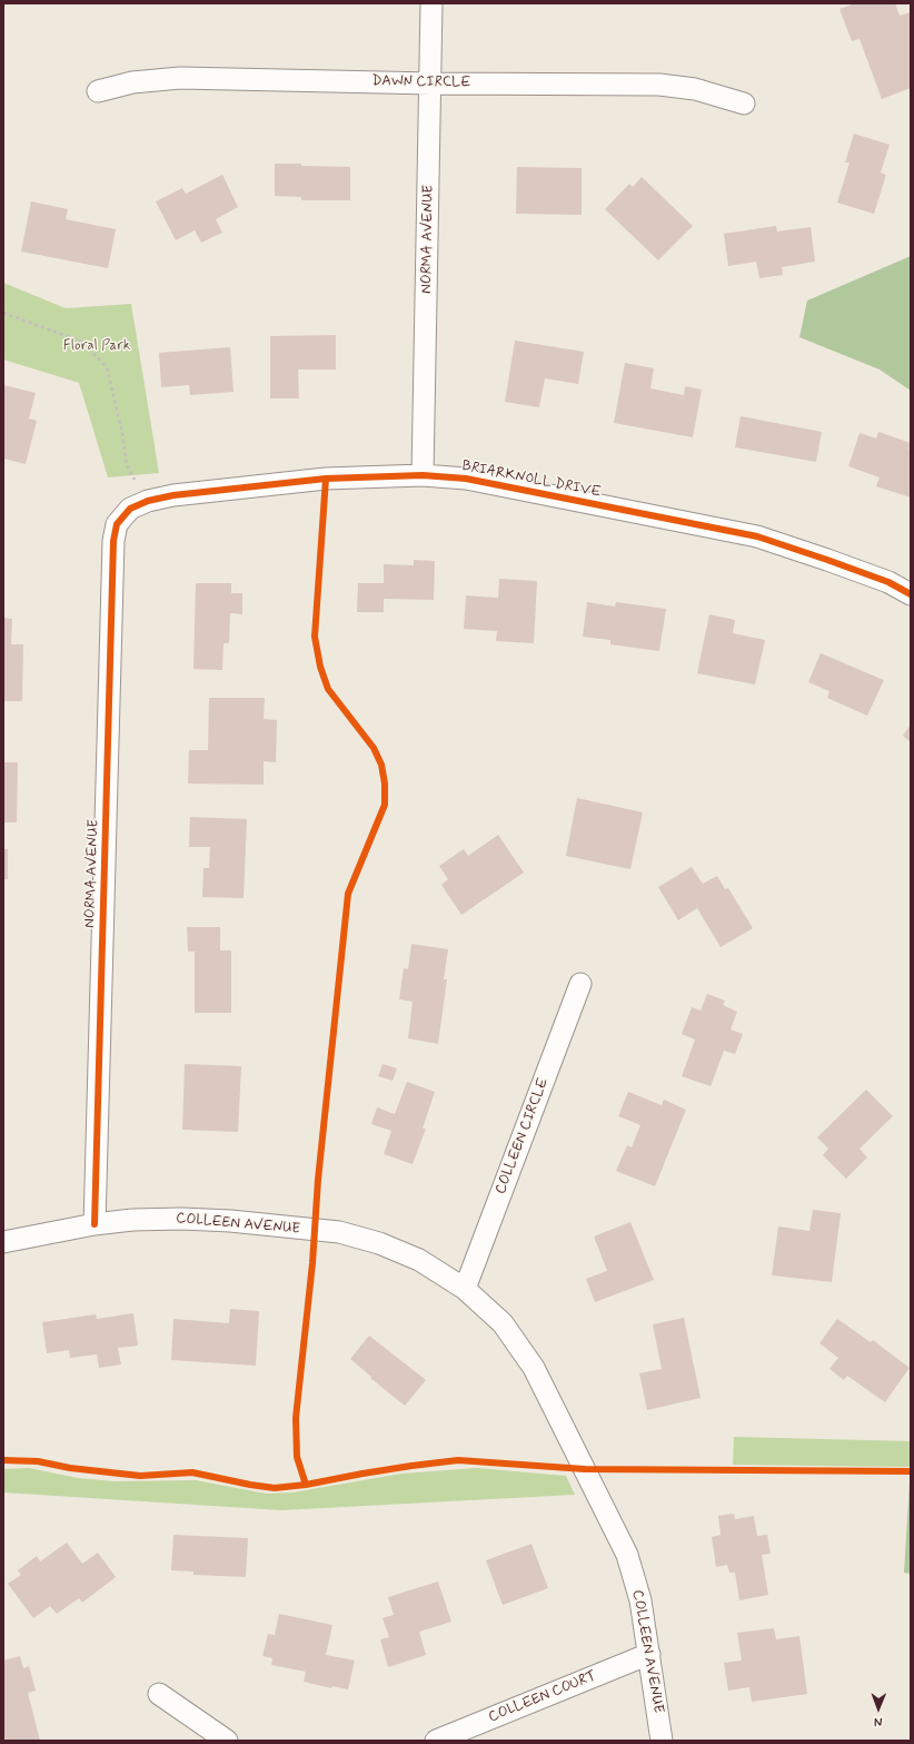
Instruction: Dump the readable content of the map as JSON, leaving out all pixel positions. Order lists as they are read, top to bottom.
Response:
{
  "streets": {
    "street": [
      "DAWN CIRCLE",
      "NORMA AVENUE",
      "BRIARKNOLL DRIVE",
      "COLLEEN CIRCLE",
      "COLLEEN AVENUE",
      "COLLEEN COURT"
    ]
  },
  "crossings": [
    ["DAWN CIRCLE", "NORMA AVENUE"],
    ["NORMA AVENUE", "BRIARKNOLL DRIVE"],
    ["NORMA AVENUE", "COLLEEN AVENUE"],
    ["COLLEEN CIRCLE", "COLLEEN AVENUE"],
    ["COLLEEN AVENUE", "COLLEEN COURT"]
  ],
  "parks": ["Floral Park"],
  "north": "bottom"
}
